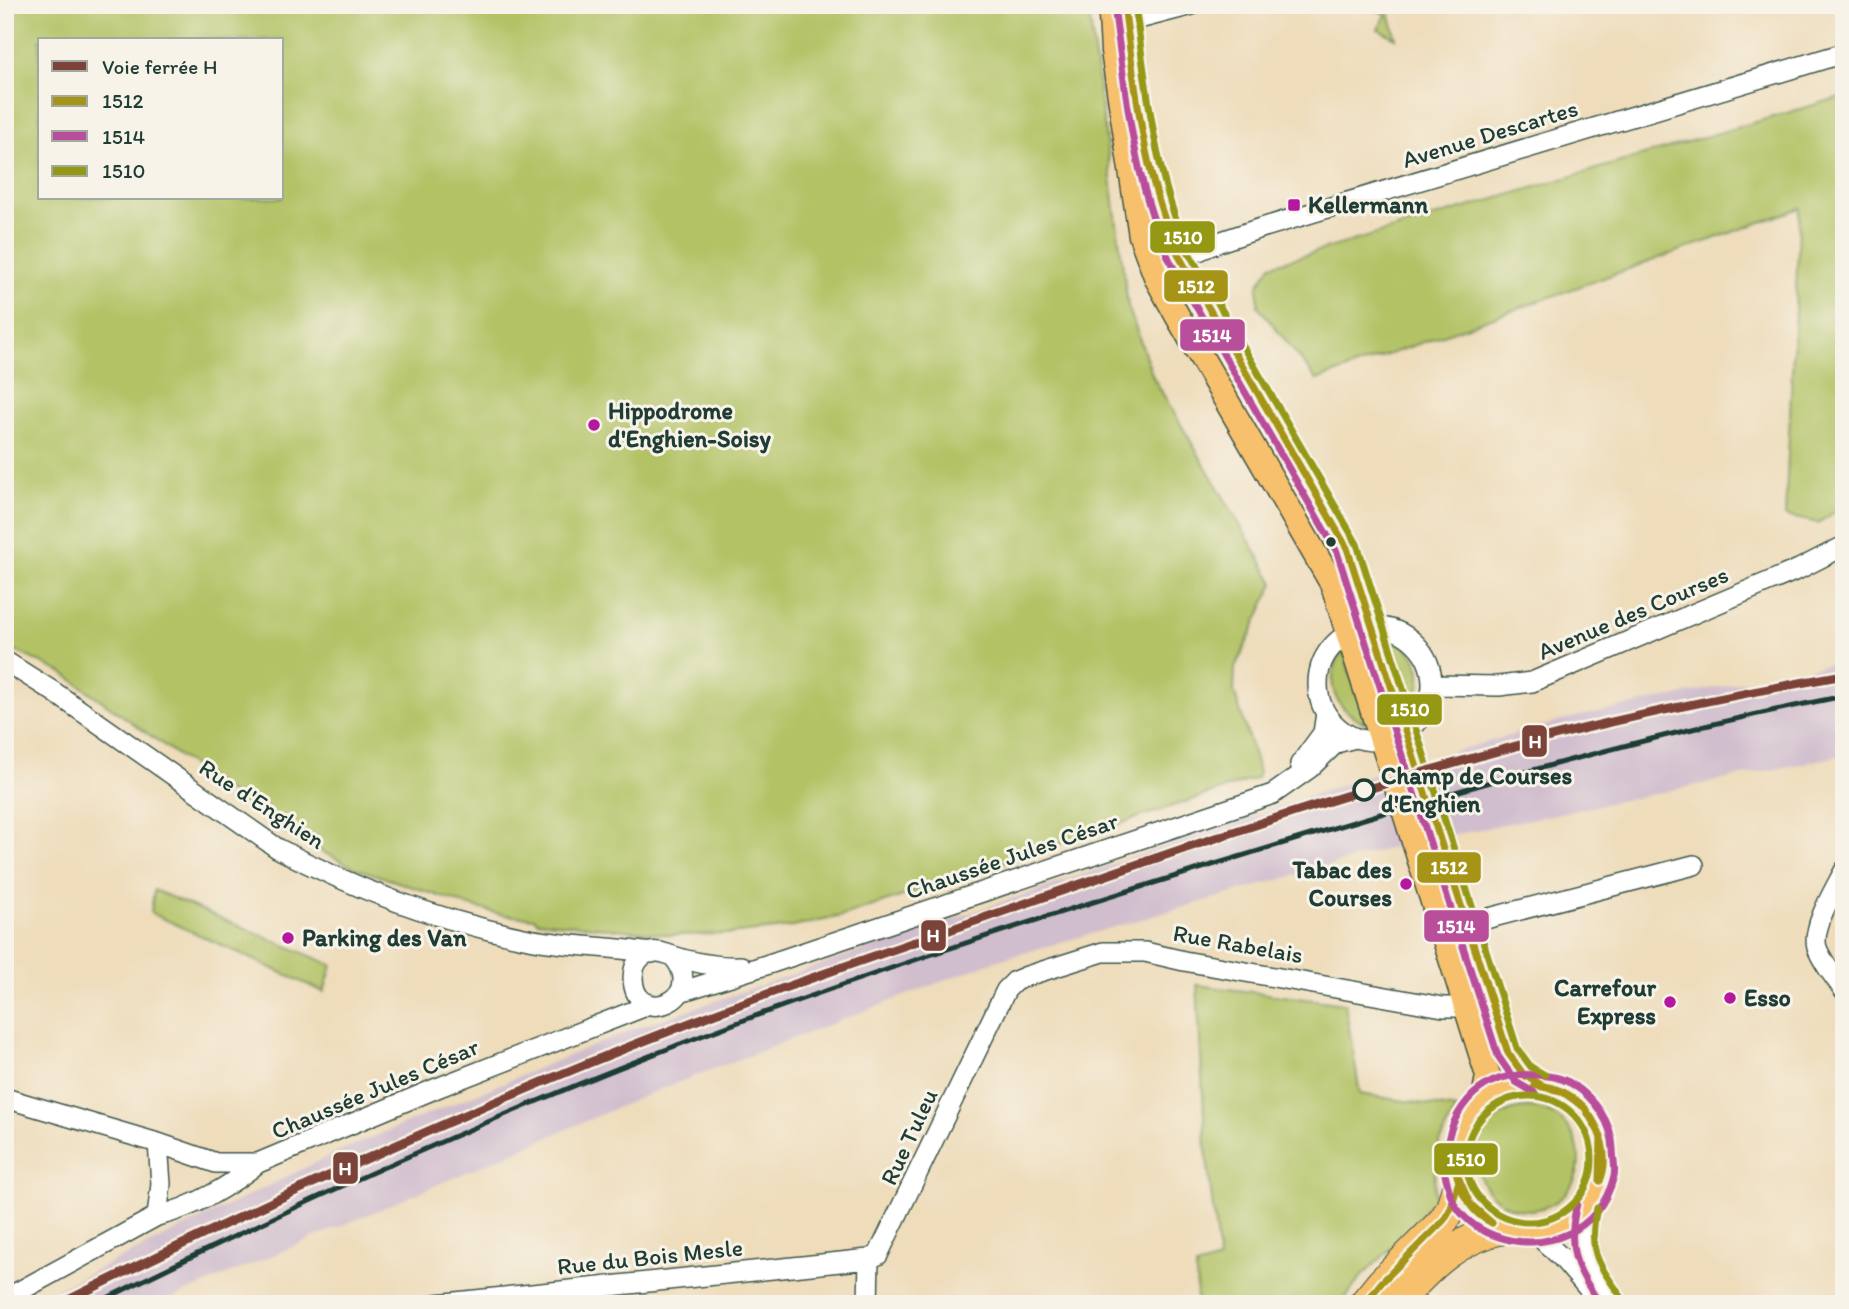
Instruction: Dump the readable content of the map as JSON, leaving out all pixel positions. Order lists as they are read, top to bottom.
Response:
{
  "streets": {
    "street": [
      "Avenue Descartes",
      "Avenue des Courses",
      "Rue d'Enghien",
      "Chaussée Jules César",
      "Rue Rabelais",
      "Rue Tuleu",
      "Rue du Bois Mesle"
    ]
  },
  "crossings": [
    ["Rue d'Enghien", "Chaussée Jules César"],
    ["Rue Rabelais", "Rue Tuleu"],
    ["Rue Tuleu", "Rue du Bois Mesle"]
  ],
  "places": {
    "transit": ["Kellermann"],
    "other": [
      "Hippodrome d'Enghien-Soisy",
      "Champ de Courses d'Enghien",
      "Tabac des Courses",
      "Parking des Van",
      "Esso",
      "Carrefour Express"
    ]
  },
  "lines": [
    "transit line 1512",
    "transit line 1510",
    "transit line 1514",
    "rail line H"
  ],
  "legend": [
    "Voie ferrée H",
    "1512",
    "1514",
    "1510"
  ]
}
